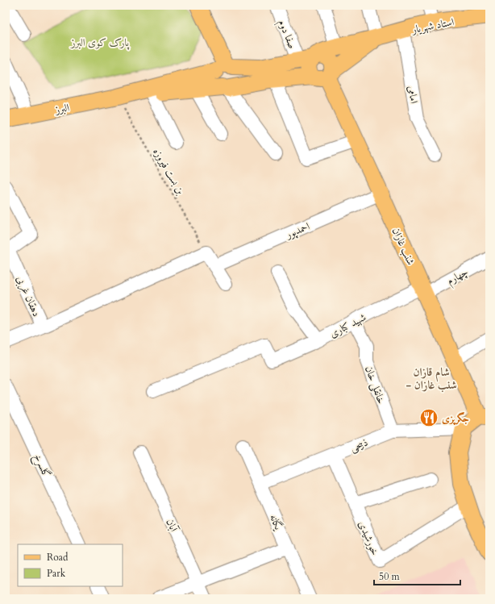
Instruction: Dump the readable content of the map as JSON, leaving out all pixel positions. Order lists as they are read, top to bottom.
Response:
{
  "streets": {
    "main road": ["استاد شهریار", "البرز", "شنب غازان"],
    "street": [
      "صفا دوم",
      "امامی",
      "احمدپور",
      "چهارم",
      "دهقان غربی",
      "شهید کباری",
      "خانقلی خان",
      "ذبیحی",
      "گلسرخ",
      "یگانه",
      "آبان",
      "خورشیدی"
    ],
    "path": ["بن بست فیروزه"]
  },
  "crossings": [
    ["استاد شهریار", "صفا دوم"],
    ["استاد شهریار", "امامی"],
    ["استاد شهریار", "البرز"],
    ["استاد شهریار", "شنب غازان"],
    ["صفا دوم", "البرز"],
    ["صفا دوم", "شنب غازان"],
    ["البرز", "بن بست فیروزه"],
    ["البرز", "شنب غازان"],
    ["احمدپور", "شنب غازان"],
    ["شنب غازان", "چهارم"],
    ["شنب غازان", "شهید کباری"],
    ["چهارم", "شهید کباری"],
    ["شهید کباری", "خانقلی خان"],
    ["خانقلی خان", "ذبیحی"],
    ["ذبیحی", "یگانه"],
    ["ذبیحی", "خورشیدی"]
  ],
  "districts": ["شام قازان - شنب غازان"],
  "parks": ["پارک کوی البرز"],
  "places": {
    "restaurant": ["جگرپزی"]
  },
  "legend": ["Road", "Park"],
  "scale_bar": "50 m"
}
